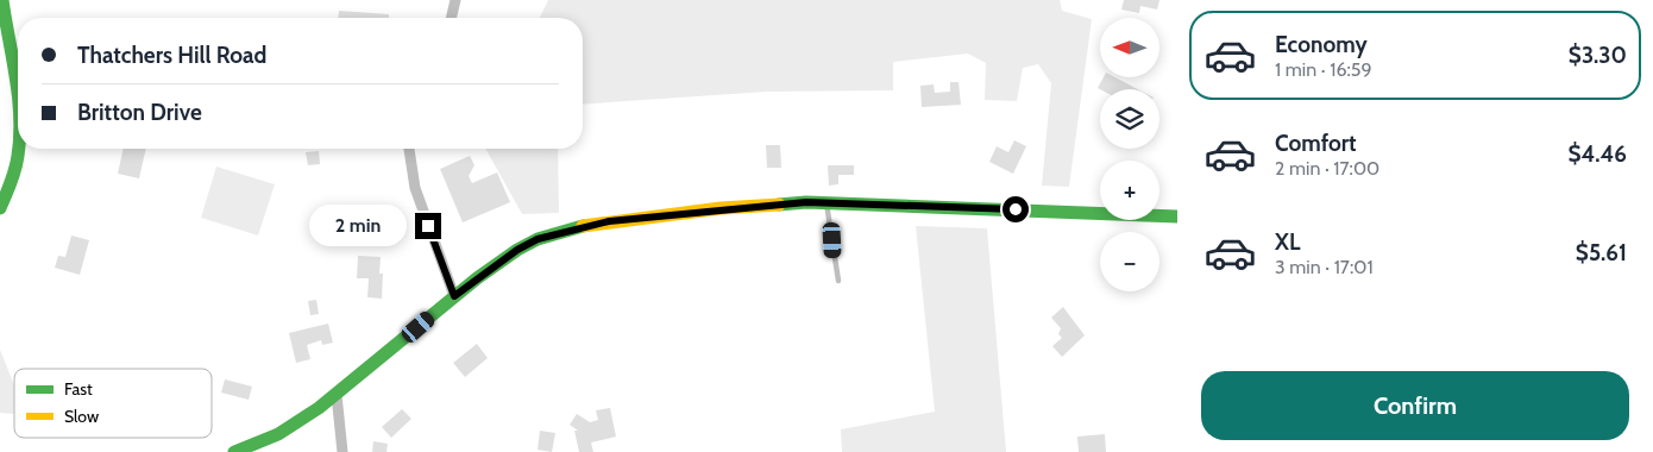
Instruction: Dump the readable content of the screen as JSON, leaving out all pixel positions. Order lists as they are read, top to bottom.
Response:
{
  "legend": ["Fast", "Slow"],
  "north": "left",
  "page": {
    "list": [
      {
        "name": "Economy",
        "note": "1 min · 16:59",
        "value": "$3.30"
      },
      {
        "name": "Comfort",
        "note": "2 min · 17:00",
        "value": "$4.46"
      },
      {
        "name": "XL",
        "note": "3 min · 17:01",
        "value": "$5.61"
      }
    ],
    "map_buttons": ["+", "−"],
    "banner": ["Thatchers Hill Road", "Britton Drive"],
    "bubble": "2 min",
    "buttons": "Confirm"
  }
}
